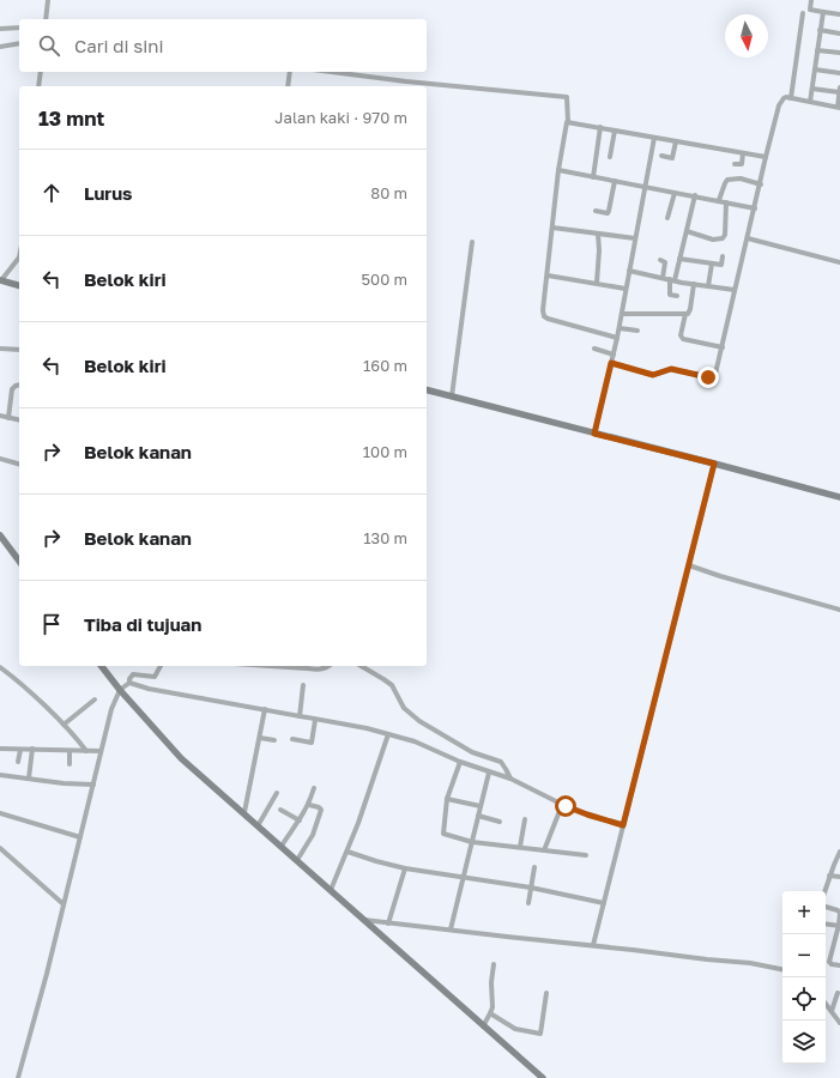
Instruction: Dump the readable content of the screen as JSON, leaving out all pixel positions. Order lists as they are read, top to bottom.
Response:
{
  "north": "bottom",
  "page": {
    "search": "Cari di sini",
    "heading": ["13 mnt", "Jalan kaki · 970 m"],
    "list": [
      ["Lurus", "80 m"],
      ["Belok kiri", "500 m"],
      ["Belok kiri", "160 m"],
      ["Belok kanan", "100 m"],
      ["Belok kanan", "130 m"],
      "Tiba di tujuan"
    ],
    "map_buttons": ["+", "−"]
  }
}
